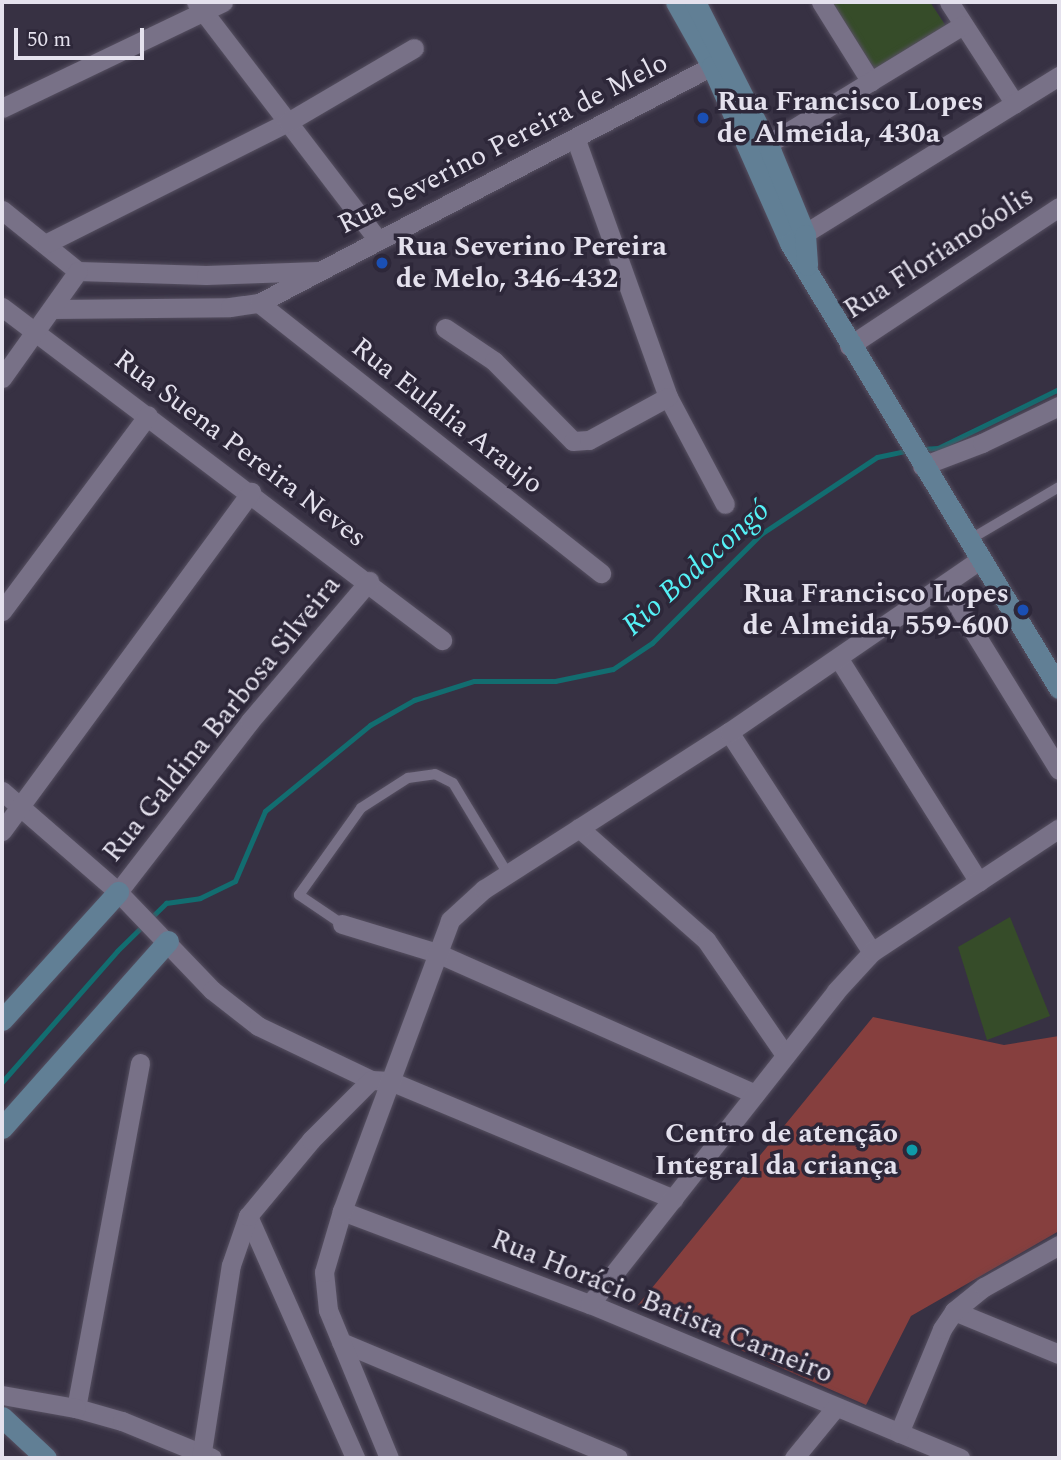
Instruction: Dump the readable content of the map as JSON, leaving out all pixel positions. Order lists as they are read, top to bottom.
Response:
{
  "streets": {
    "street": [
      "Rua Severino Pereira de Melo",
      "Rua Florianoóolis",
      "Rua Eulalia Araujo",
      "Rua Suena Pereira Neves",
      "Rua Galdina Barbosa Silveira",
      "Rua Horácio Batista Carneiro"
    ]
  },
  "crossings": [
    ["Rua Severino Pereira de Melo", "Rua Eulalia Araujo"],
    ["Rua Suena Pereira Neves", "Rua Galdina Barbosa Silveira"]
  ],
  "water": ["Rio Bodocongó"],
  "places": [
    "Rua Francisco Lopes de Almeida, 430a",
    "Rua Severino Pereira de Melo, 346-432",
    "Rua Francisco Lopes de Almeida, 559-600",
    "Centro de atenção Integral da criança"
  ],
  "scale_bar": "50 m"
}
